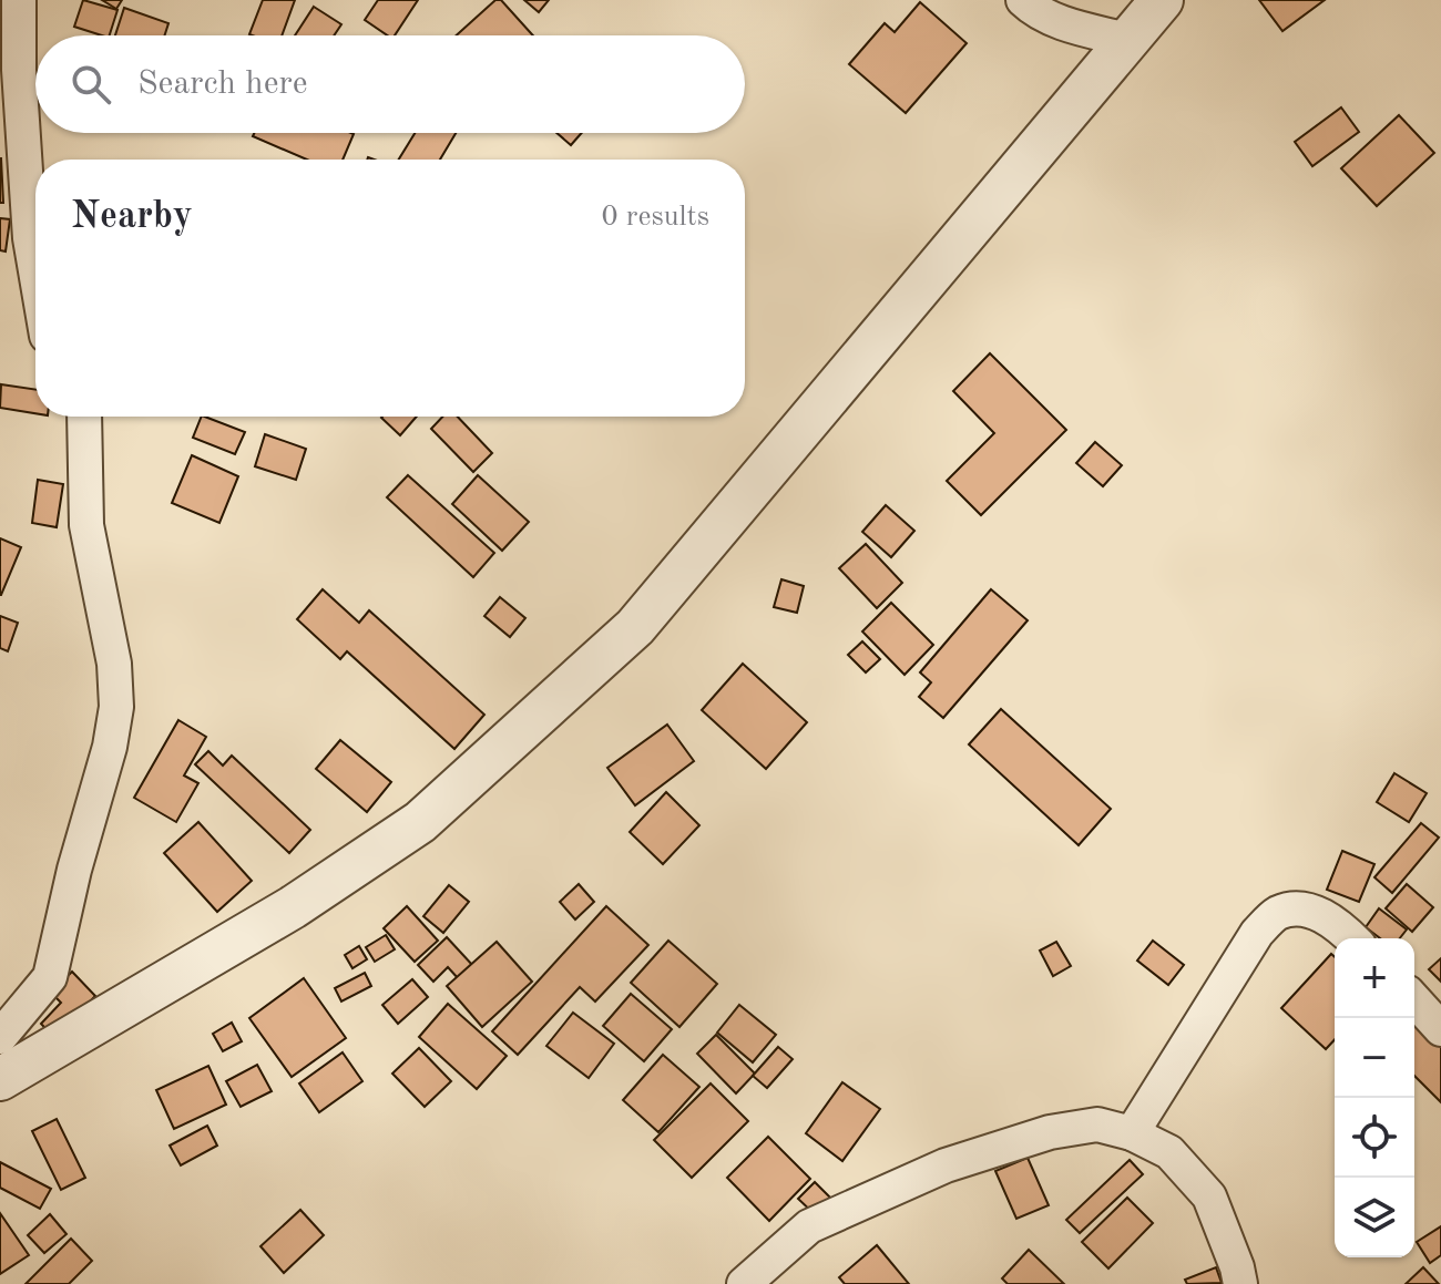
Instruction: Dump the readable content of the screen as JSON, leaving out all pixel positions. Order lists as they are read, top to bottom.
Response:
{
  "page": {
    "search": "Search here",
    "heading": ["Nearby", "0 results"],
    "map_buttons": ["+", "−"]
  }
}
